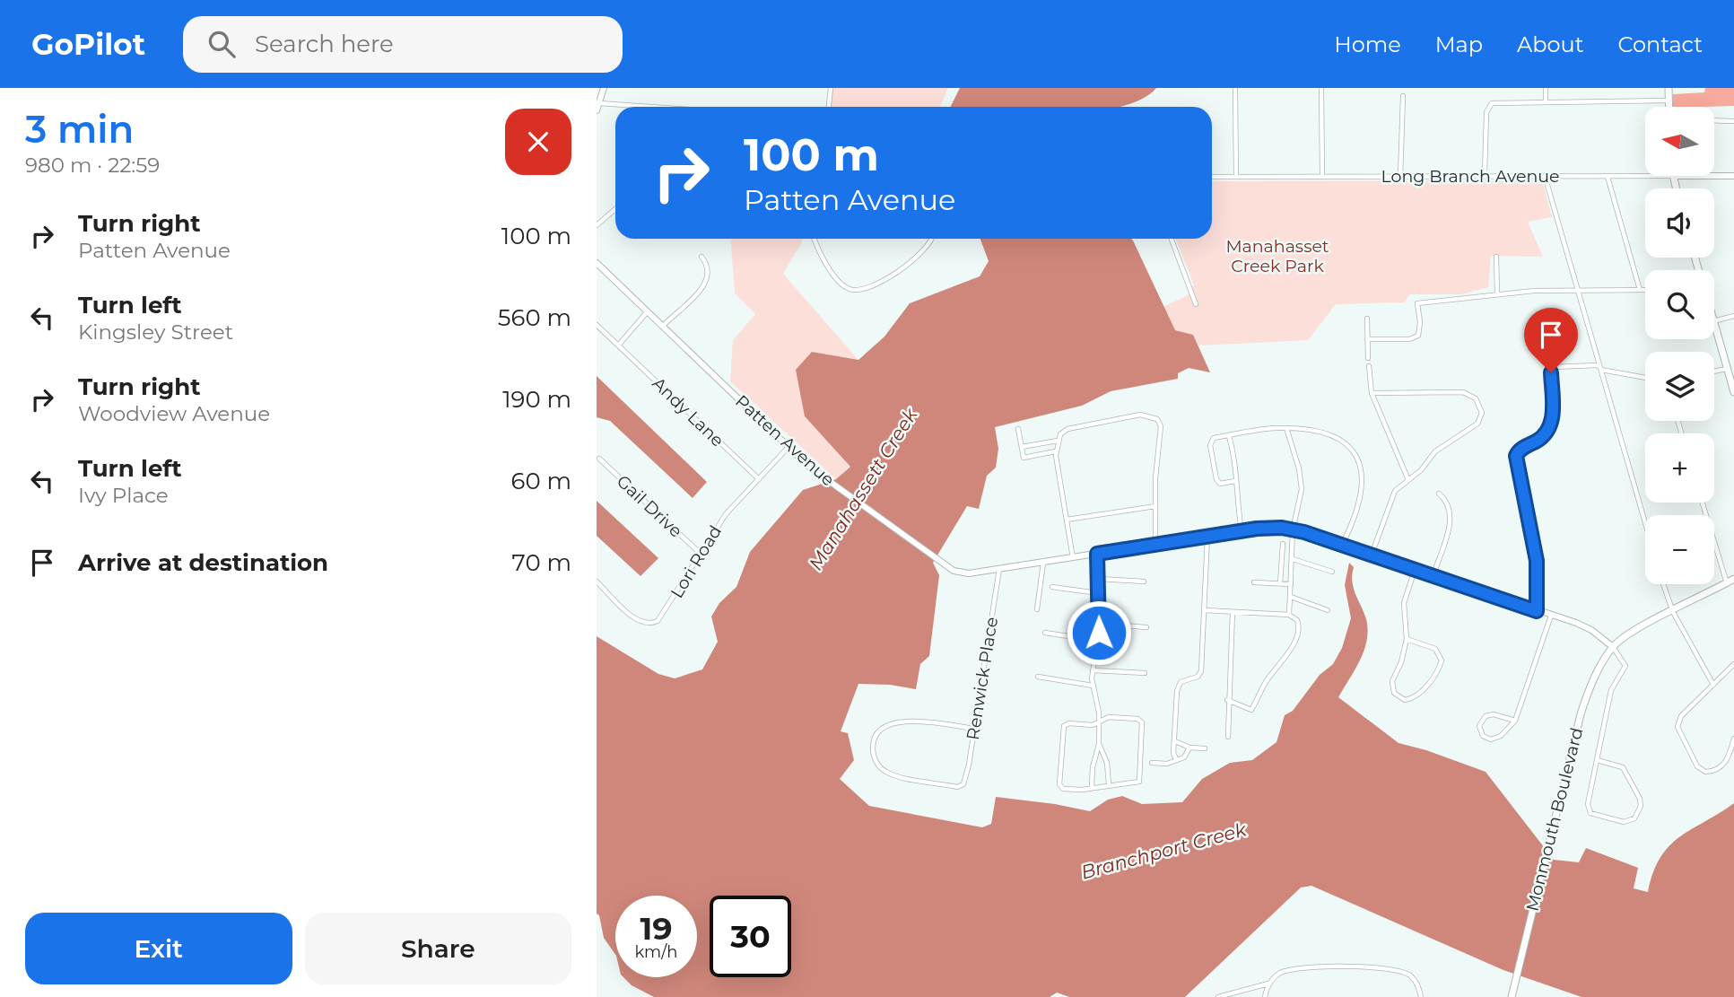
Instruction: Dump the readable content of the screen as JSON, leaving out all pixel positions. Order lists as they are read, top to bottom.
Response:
{
  "streets": {
    "main road": ["Monmouth Boulevard"],
    "street": [
      "Long Branch Avenue",
      "Andy Lane",
      "Patten Avenue",
      "Gail Drive",
      "Lori Road",
      "Renwick Place"
    ]
  },
  "crossings": [
    ["Andy Lane", "Lori Road"],
    ["Patten Avenue", "Lori Road"],
    ["Patten Avenue", "Renwick Place"],
    ["Patten Avenue", "Monmouth Boulevard"],
    ["Gail Drive", "Lori Road"]
  ],
  "water": ["Manahassett Creek", "Branchport Creek"],
  "parks": ["Manahasset Creek Park"],
  "north": "left",
  "page": {
    "header": "GoPilot",
    "search": "Search here",
    "nav": [
      "Home",
      "Map",
      "About",
      "Contact"
    ],
    "heading": ["3 min", "980 m · 22:59"],
    "map_buttons": ["+", "−"],
    "turn": ["100 m", "Patten Avenue"],
    "list": [
      {
        "name": "Turn right",
        "note": "Patten Avenue",
        "value": "100 m"
      },
      {
        "name": "Turn left",
        "note": "Kingsley Street",
        "value": "560 m"
      },
      {
        "name": "Turn right",
        "note": "Woodview Avenue",
        "value": "190 m"
      },
      {
        "name": "Turn left",
        "note": "Ivy Place",
        "value": "60 m"
      },
      {
        "name": "Arrive at destination",
        "value": "70 m"
      }
    ],
    "speed": "19 km/h",
    "limit": "30",
    "buttons": ["Exit", "Share"]
  }
}
